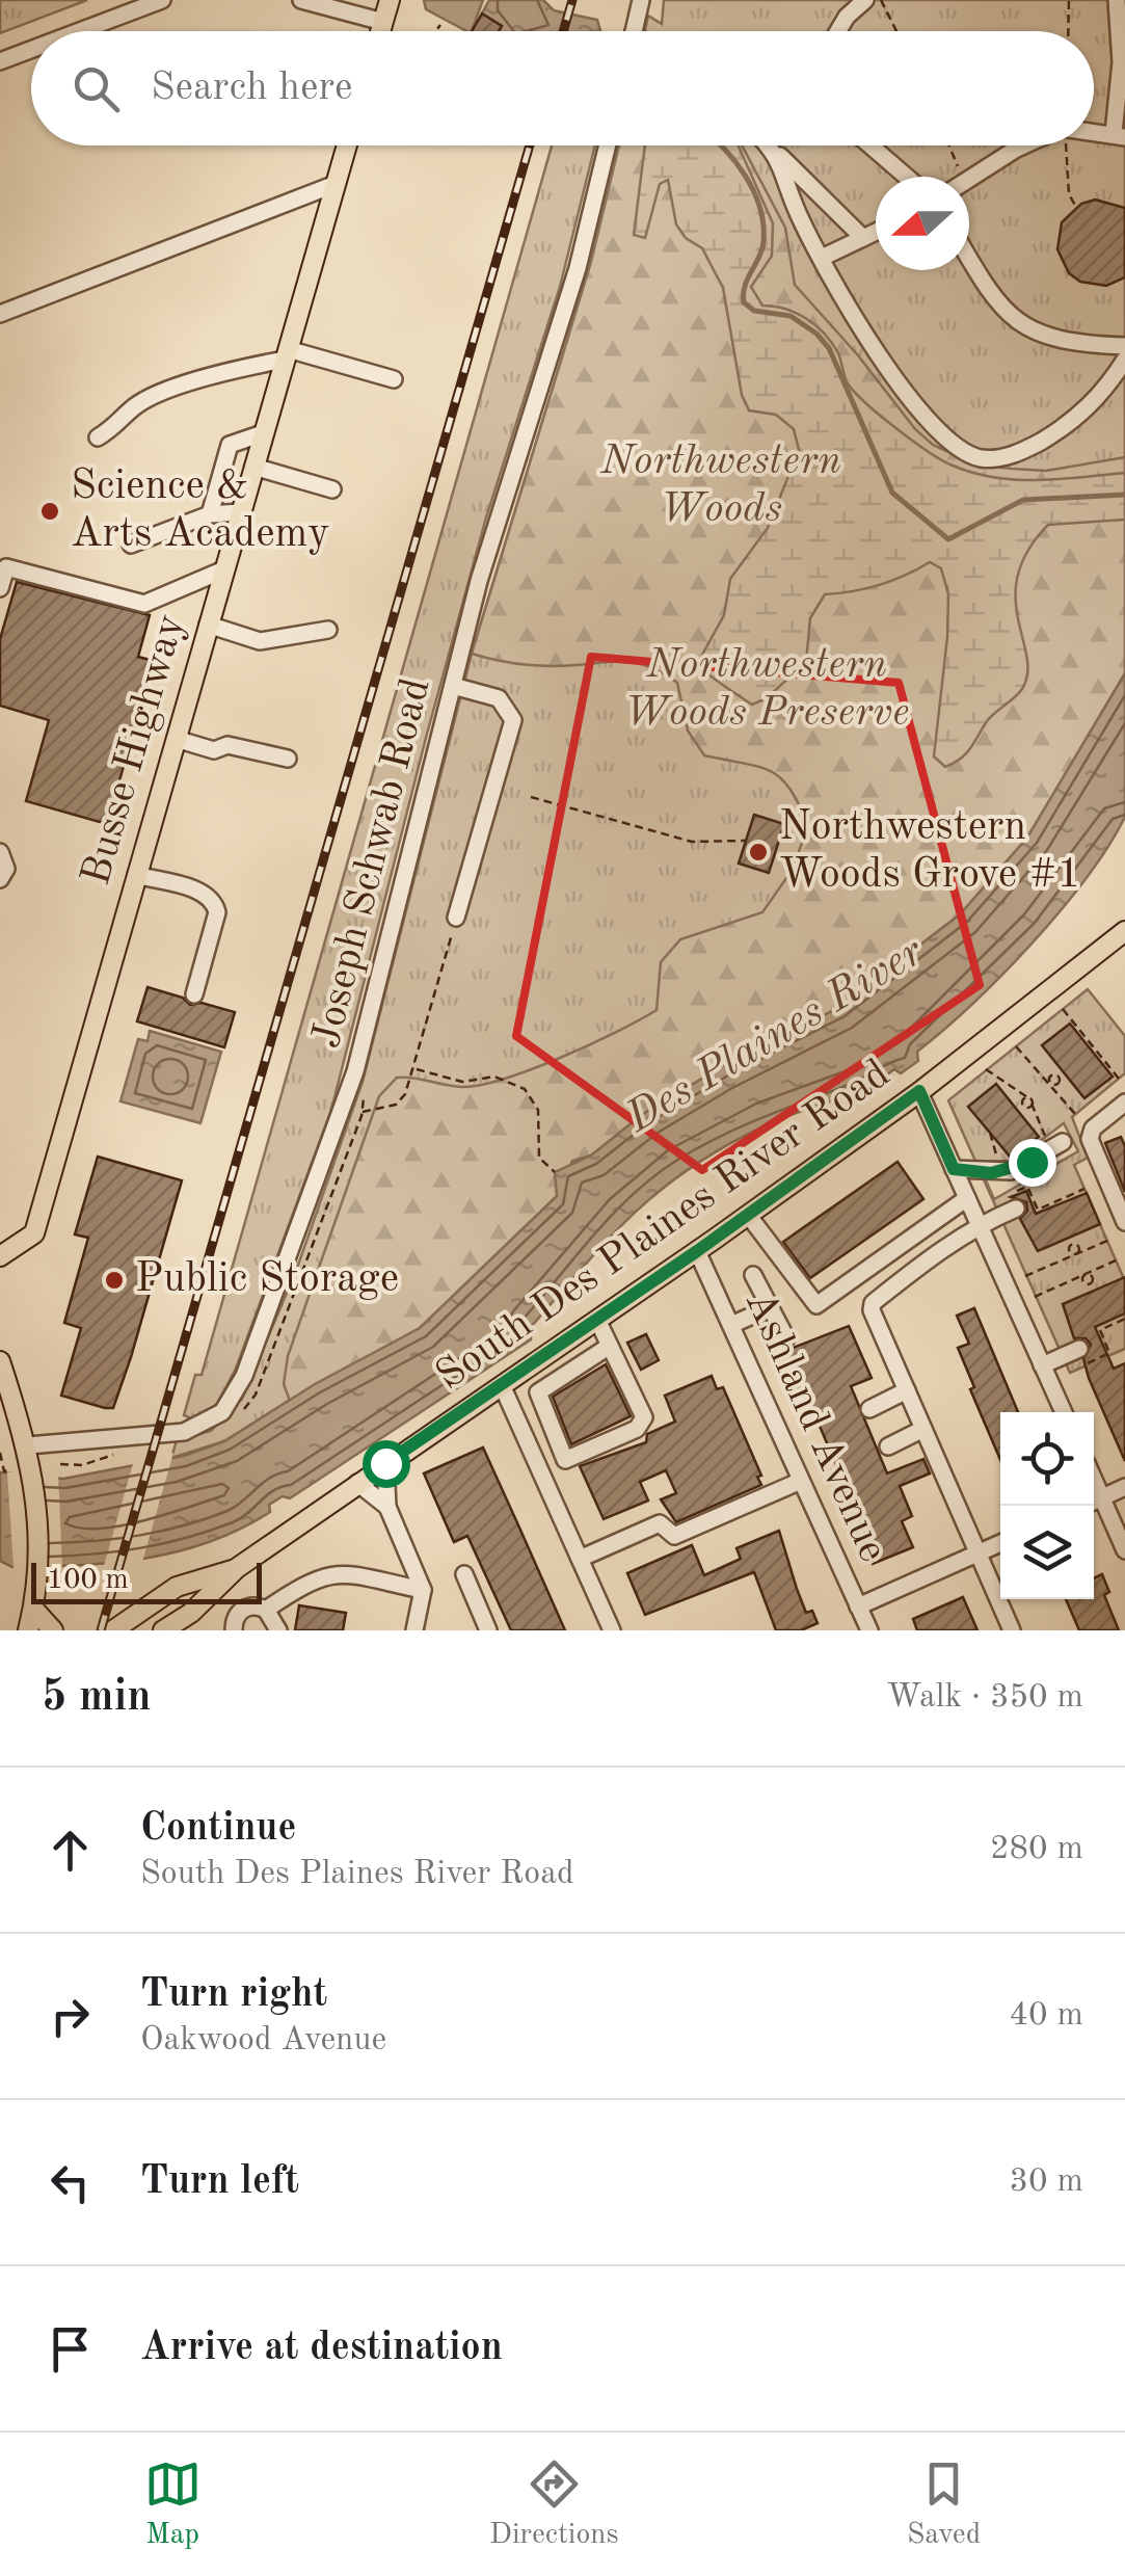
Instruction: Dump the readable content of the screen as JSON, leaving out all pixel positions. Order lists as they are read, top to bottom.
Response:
{
  "streets": {
    "main road": ["Busse Highway", "South Des Plaines River Road"],
    "street": ["Joseph Schwab Road", "Ashland Avenue"]
  },
  "crossings": [
    ["South Des Plaines River Road", "Ashland Avenue"]
  ],
  "water": ["Des Plaines River"],
  "parks": ["Northwestern Woods", "Northwestern Woods Preserve"],
  "places": ["Science & Arts Academy", "Northwestern Woods Grove #1", "Public Storage"],
  "scale_bar": "100 m",
  "north": "left",
  "page": {
    "search": "Search here",
    "scale": "100 m",
    "heading": ["5 min", "Walk · 350 m"],
    "list": [
      ["Continue", "South Des Plaines River Road", "280 m"],
      ["Turn right", "Oakwood Avenue", "40 m"],
      ["Turn left", "30 m"],
      "Arrive at destination"
    ],
    "nav": ["Map", "Directions", "Saved"]
  }
}
